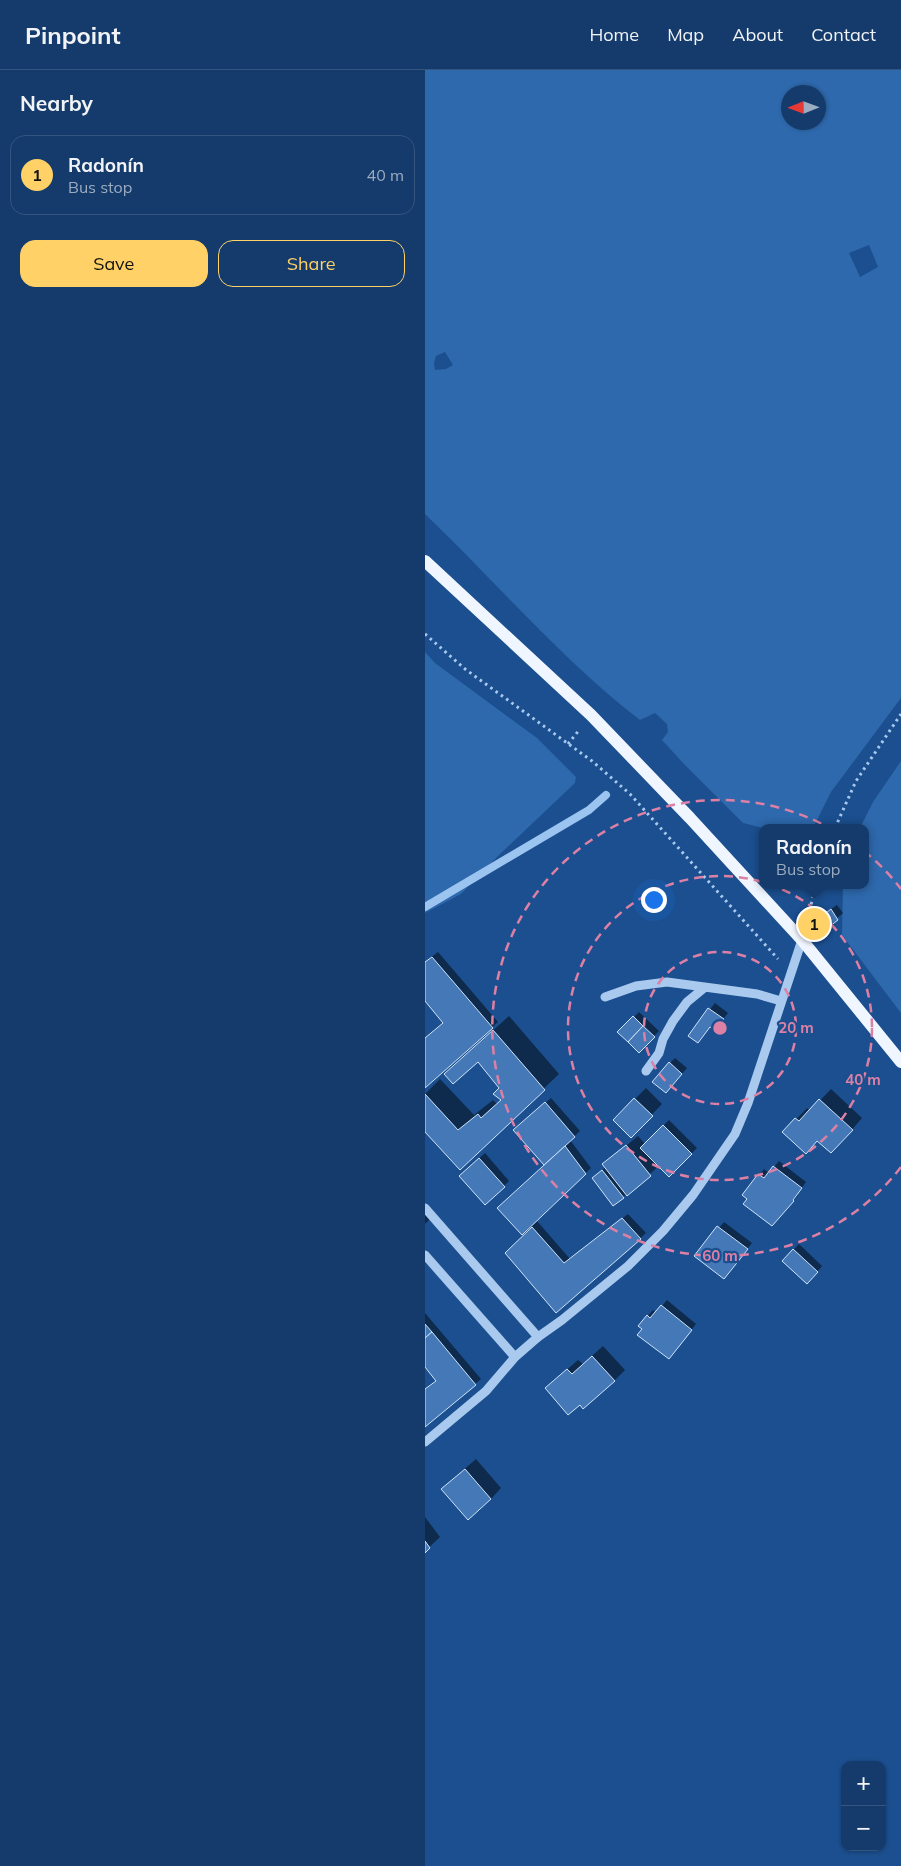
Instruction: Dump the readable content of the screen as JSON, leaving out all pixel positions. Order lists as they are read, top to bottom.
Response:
{
  "north": "left",
  "page": {
    "header": "Pinpoint",
    "nav": [
      "Home",
      "Map",
      "About",
      "Contact"
    ],
    "heading": "Nearby",
    "list": [
      {
        "mark": "1",
        "name": "Radonín",
        "note": "Bus stop",
        "value": "40 m"
      }
    ],
    "buttons": ["Save", "Share"],
    "popup": ["Radonín", "Bus stop"],
    "pins": "1",
    "map_buttons": ["+", "−"]
  },
  "rings": ["20 m", "40 m", "60 m"]
}
